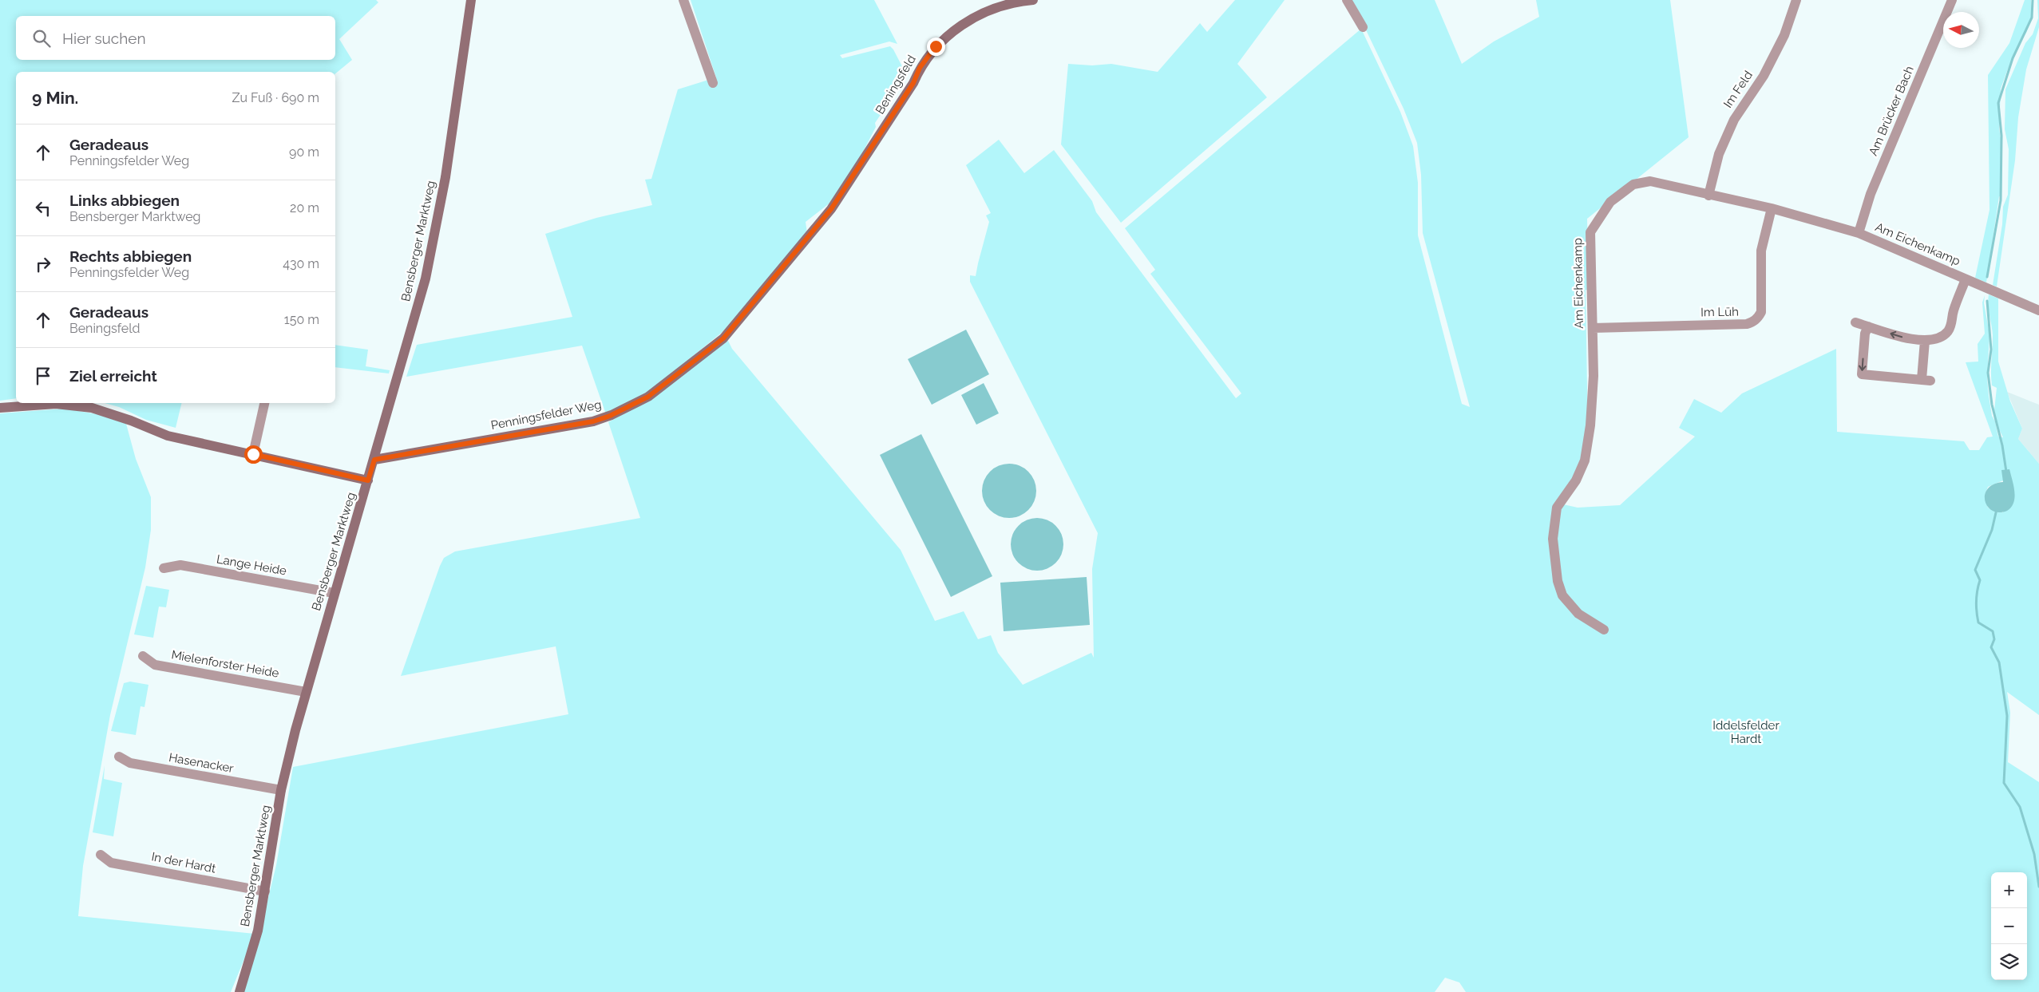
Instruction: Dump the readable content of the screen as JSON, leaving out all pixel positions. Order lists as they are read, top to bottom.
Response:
{
  "streets": {
    "street": [
      "Beningsfeld",
      "Im Feld",
      "Am Brücker Bach",
      "Bensberger Marktweg",
      "Am Eichenkamp",
      "Im Lüh",
      "Penningsfelder Weg",
      "Lange Heide",
      "Mielenforster Heide",
      "Hasenacker",
      "In der Hardt"
    ]
  },
  "crossings": [
    ["Beningsfeld", "Penningsfelder Weg"],
    ["Im Feld", "Am Eichenkamp"],
    ["Am Brücker Bach", "Am Eichenkamp"],
    ["Bensberger Marktweg", "Penningsfelder Weg"],
    ["Bensberger Marktweg", "Lange Heide"],
    ["Bensberger Marktweg", "Mielenforster Heide"],
    ["Bensberger Marktweg", "Hasenacker"],
    ["Bensberger Marktweg", "In der Hardt"],
    ["Am Eichenkamp", "Im Lüh"]
  ],
  "parks": ["Iddelsfelder Hardt"],
  "north": "left",
  "page": {
    "search": "Hier suchen",
    "heading": ["9 Min.", "Zu Fuß · 690 m"],
    "list": [
      ["Geradeaus", "Penningsfelder Weg", "90 m"],
      ["Links abbiegen", "Bensberger Marktweg", "20 m"],
      ["Rechts abbiegen", "Penningsfelder Weg", "430 m"],
      ["Geradeaus", "Beningsfeld", "150 m"],
      "Ziel erreicht"
    ],
    "map_buttons": ["+", "−"]
  }
}
